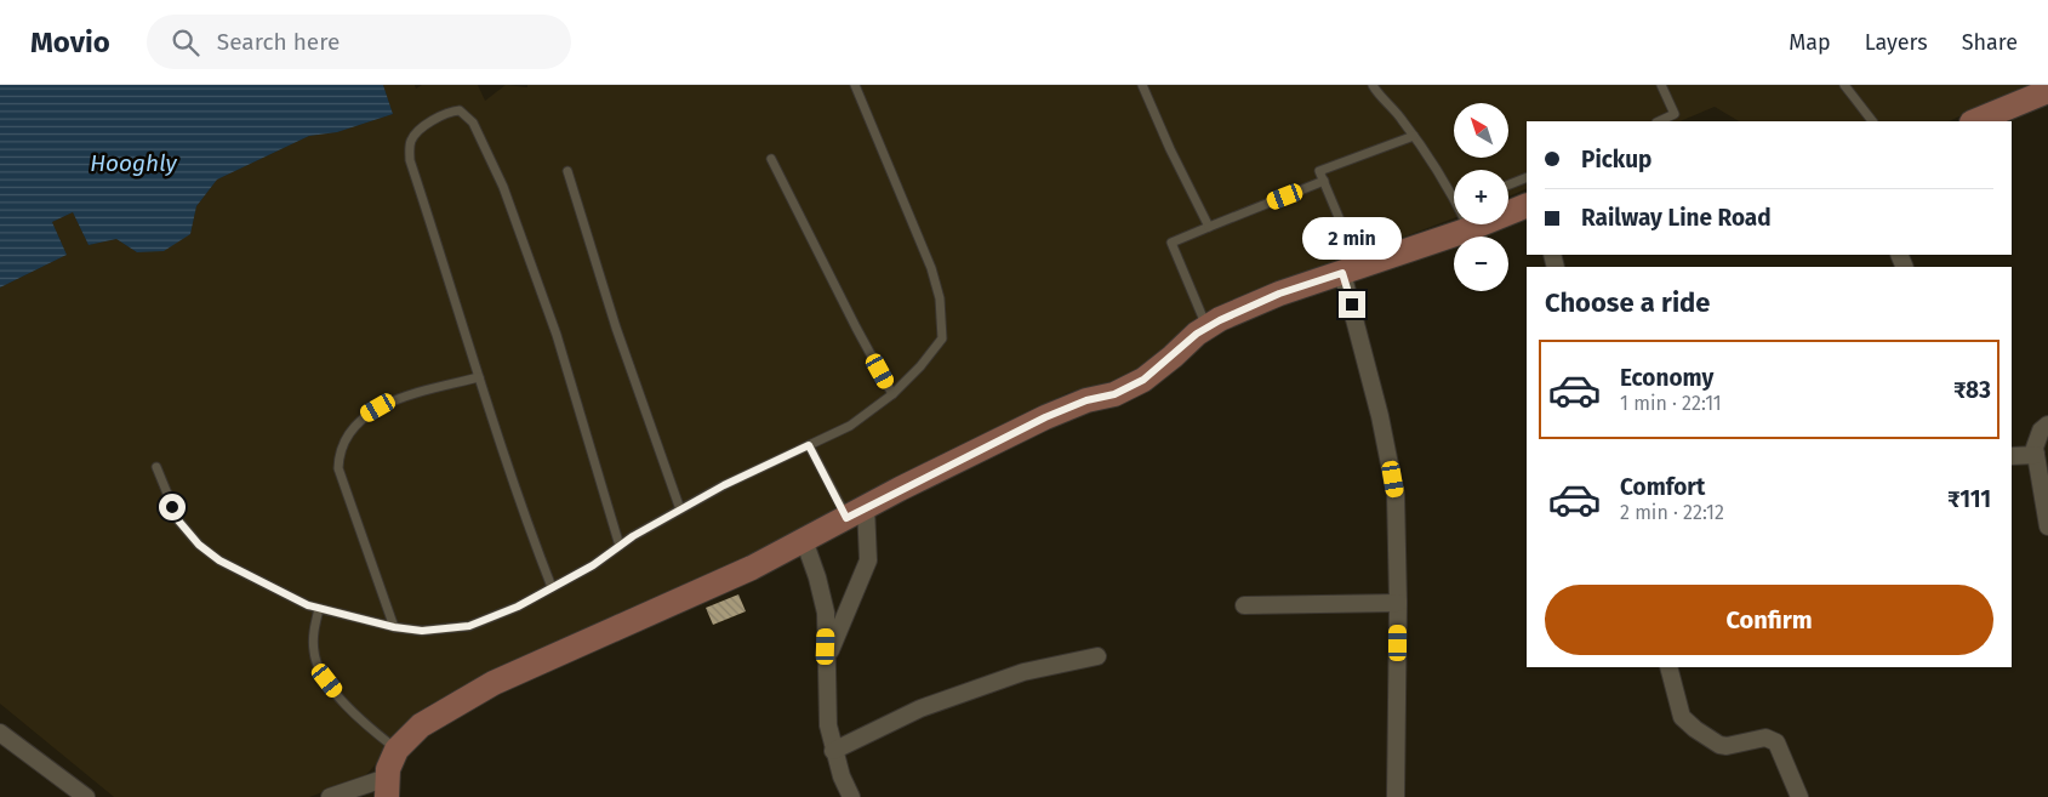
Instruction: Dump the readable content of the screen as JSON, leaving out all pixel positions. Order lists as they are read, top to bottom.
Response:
{
  "water": ["Hooghly"],
  "north": "top left",
  "page": {
    "header": "Movio",
    "search": "Search here",
    "nav": ["Map", "Layers", "Share"],
    "map_buttons": ["+", "−"],
    "banner": ["Pickup", "Railway Line Road"],
    "bubble": "2 min",
    "heading": "Choose a ride",
    "list": [
      {
        "name": "Economy",
        "note": "1 min · 22:11",
        "value": "₹83"
      },
      {
        "name": "Comfort",
        "note": "2 min · 22:12",
        "value": "₹111"
      }
    ],
    "buttons": "Confirm"
  }
}
